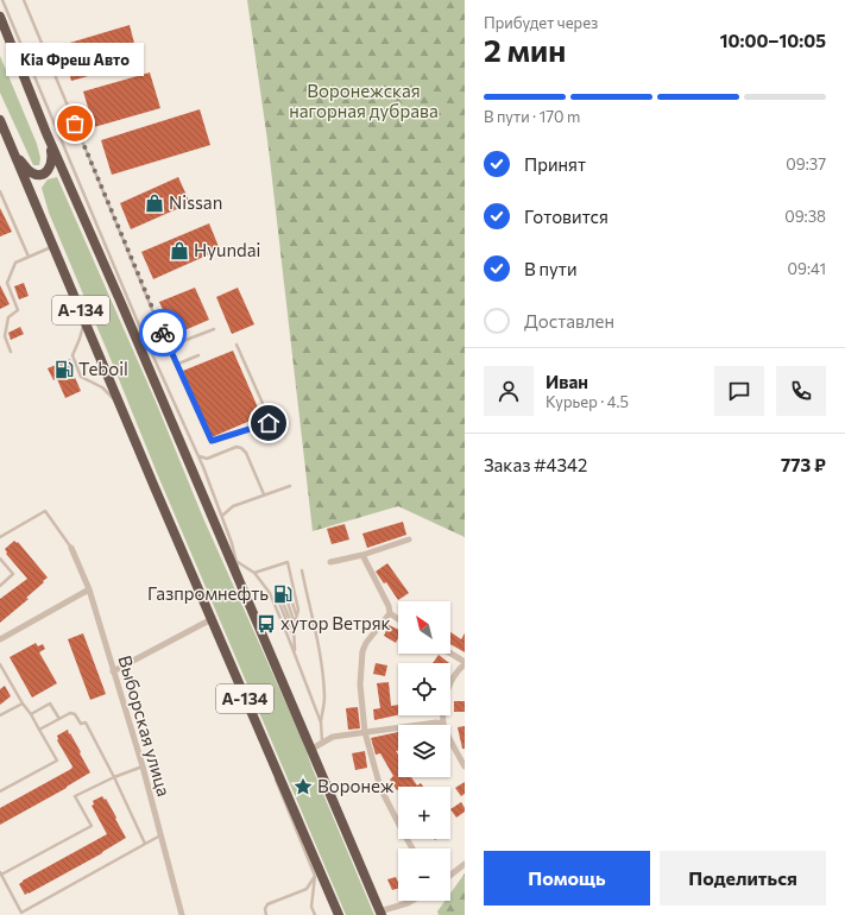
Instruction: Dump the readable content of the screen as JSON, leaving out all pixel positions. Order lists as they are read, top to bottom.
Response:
{
  "streets": {
    "highway": ["А-134"],
    "street": ["Выборская улица"]
  },
  "parks": ["Воронежская нагорная дубрава"],
  "places": {
    "other": ["Kia Фреш Авто"],
    "shop": ["Nissan", "Hyundai"],
    "fuel station": ["Teboil", "Газпромнефть"],
    "bus stop": ["хутор Ветряк"],
    "place": ["Воронеж"]
  },
  "north": "top left",
  "page": {
    "heading": ["2 мин", "Прибудет через", "10:00–10:05"],
    "panel": [
      "Иван",
      "Курьер · 4.5",
      "Заказ #4342",
      "773 ₽"
    ],
    "bubble": "Kia Фреш Авто",
    "bar": "В пути · 170 m",
    "list": [
      ["Принят", "09:37"],
      ["Готовится", "09:38"],
      ["В пути", "09:41"],
      "Доставлен"
    ],
    "map_buttons": ["+", "−"],
    "buttons": ["Помощь", "Поделиться"]
  }
}
